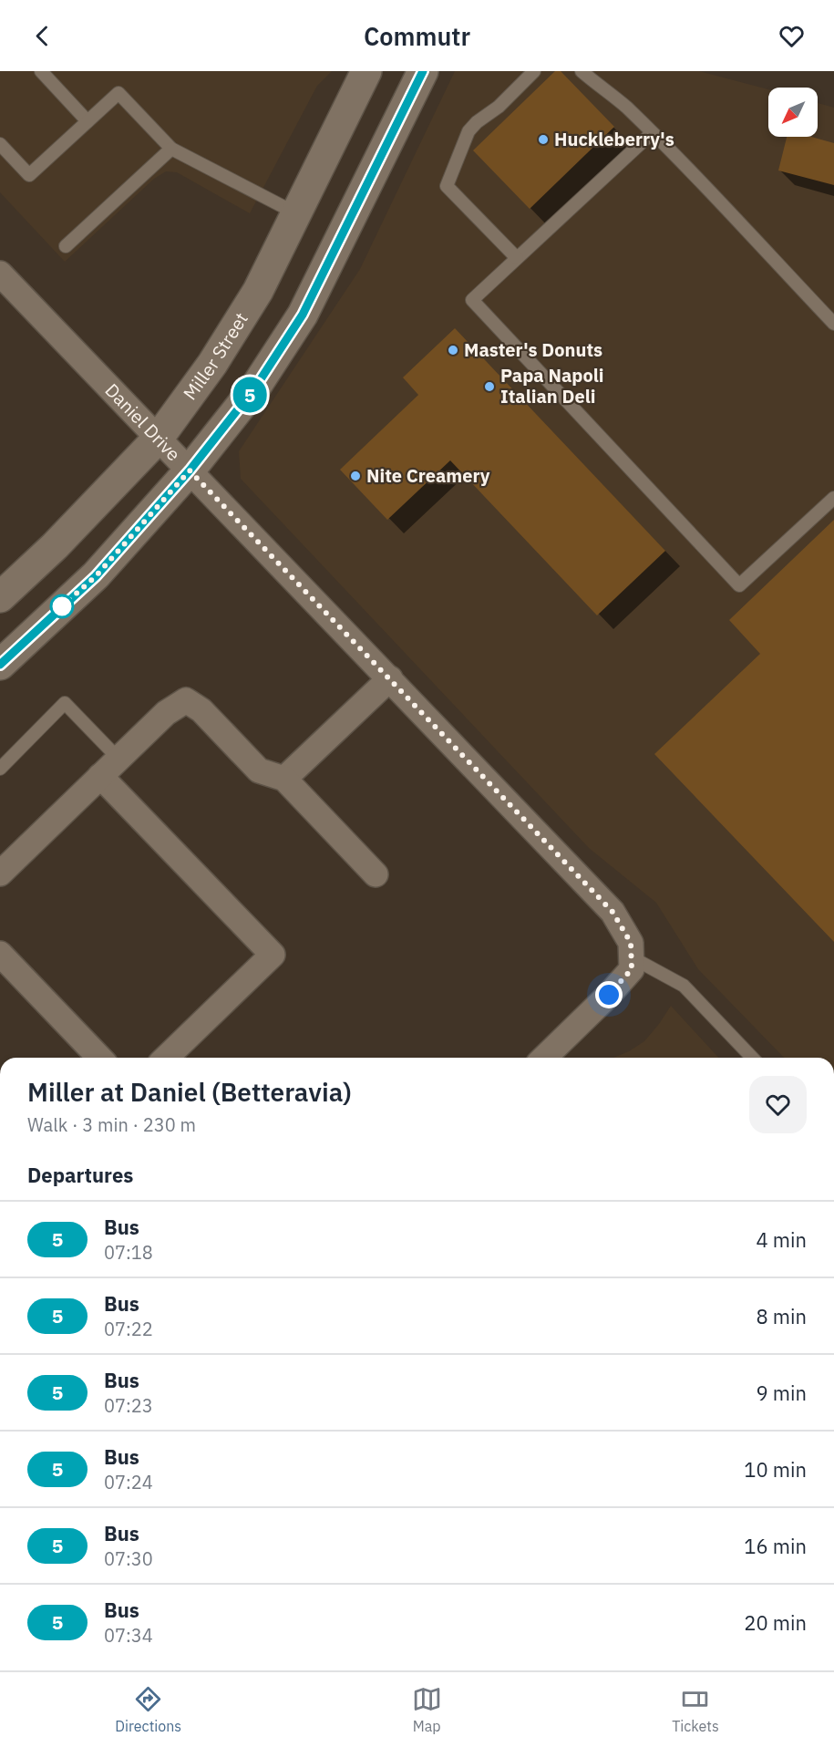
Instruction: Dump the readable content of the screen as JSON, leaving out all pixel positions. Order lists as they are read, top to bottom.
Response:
{
  "streets": {
    "street": ["Miller Street", "Daniel Drive"]
  },
  "crossings": [
    ["Miller Street", "Daniel Drive"]
  ],
  "places": [
    "Huckleberry's",
    "Master's Donuts",
    "Papa Napoli Italian Deli",
    "Nite Creamery"
  ],
  "lines": ["bus line 5"],
  "north": "bottom left",
  "page": {
    "header": "Commutr",
    "on_map": "5",
    "heading": [
      ["Miller at Daniel (Betteravia)", "Walk · 3 min · 230 m"],
      "Departures"
    ],
    "list": [
      {
        "mark": "5",
        "name": "Bus",
        "note": "07:18",
        "value": "4 min"
      },
      {
        "mark": "5",
        "name": "Bus",
        "note": "07:22",
        "value": "8 min"
      },
      {
        "mark": "5",
        "name": "Bus",
        "note": "07:23",
        "value": "9 min"
      },
      {
        "mark": "5",
        "name": "Bus",
        "note": "07:24",
        "value": "10 min"
      },
      {
        "mark": "5",
        "name": "Bus",
        "note": "07:30",
        "value": "16 min"
      },
      {
        "mark": "5",
        "name": "Bus",
        "note": "07:34",
        "value": "20 min"
      }
    ],
    "tabs": ["Directions", "Map", "Tickets"]
  }
}
